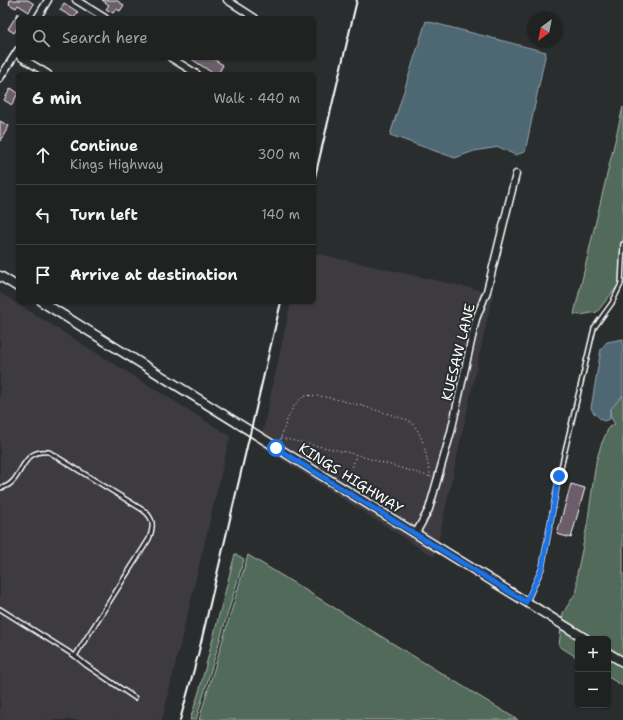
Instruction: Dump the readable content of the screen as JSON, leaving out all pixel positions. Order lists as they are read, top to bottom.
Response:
{
  "streets": {
    "street": ["KUESAW LANE", "KINGS HIGHWAY"]
  },
  "crossings": [
    ["KUESAW LANE", "KINGS HIGHWAY"]
  ],
  "north": "bottom left",
  "page": {
    "search": "Search here",
    "heading": ["6 min", "Walk · 440 m"],
    "list": [
      ["Continue", "Kings Highway", "300 m"],
      ["Turn left", "140 m"],
      "Arrive at destination"
    ],
    "map_buttons": ["+", "−"]
  }
}
